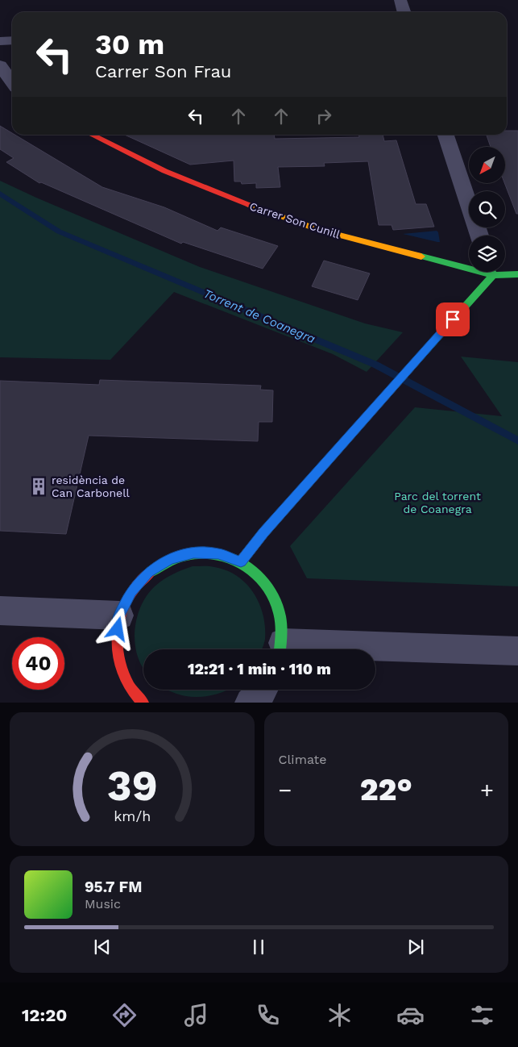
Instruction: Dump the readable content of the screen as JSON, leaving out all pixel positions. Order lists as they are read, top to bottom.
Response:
{
  "streets": {
    "street": ["Carrer Son Cunill"]
  },
  "water": ["Torrent de Coanegra"],
  "parks": ["Parc del torrent de Coanegra"],
  "places": {
    "building": ["residència de Can Carbonell"]
  },
  "north": "bottom left",
  "page": {
    "turn": ["30 m", "Carrer Son Frau"],
    "limit": "40",
    "trip": "12:21 · 1 min · 110 m",
    "tile": "Climate",
    "heat": ["−", "22°", "+"],
    "song": ["95.7 FM", "Music"],
    "tabs": "12:20",
    "gauge": ["39", "km/h"]
  }
}
